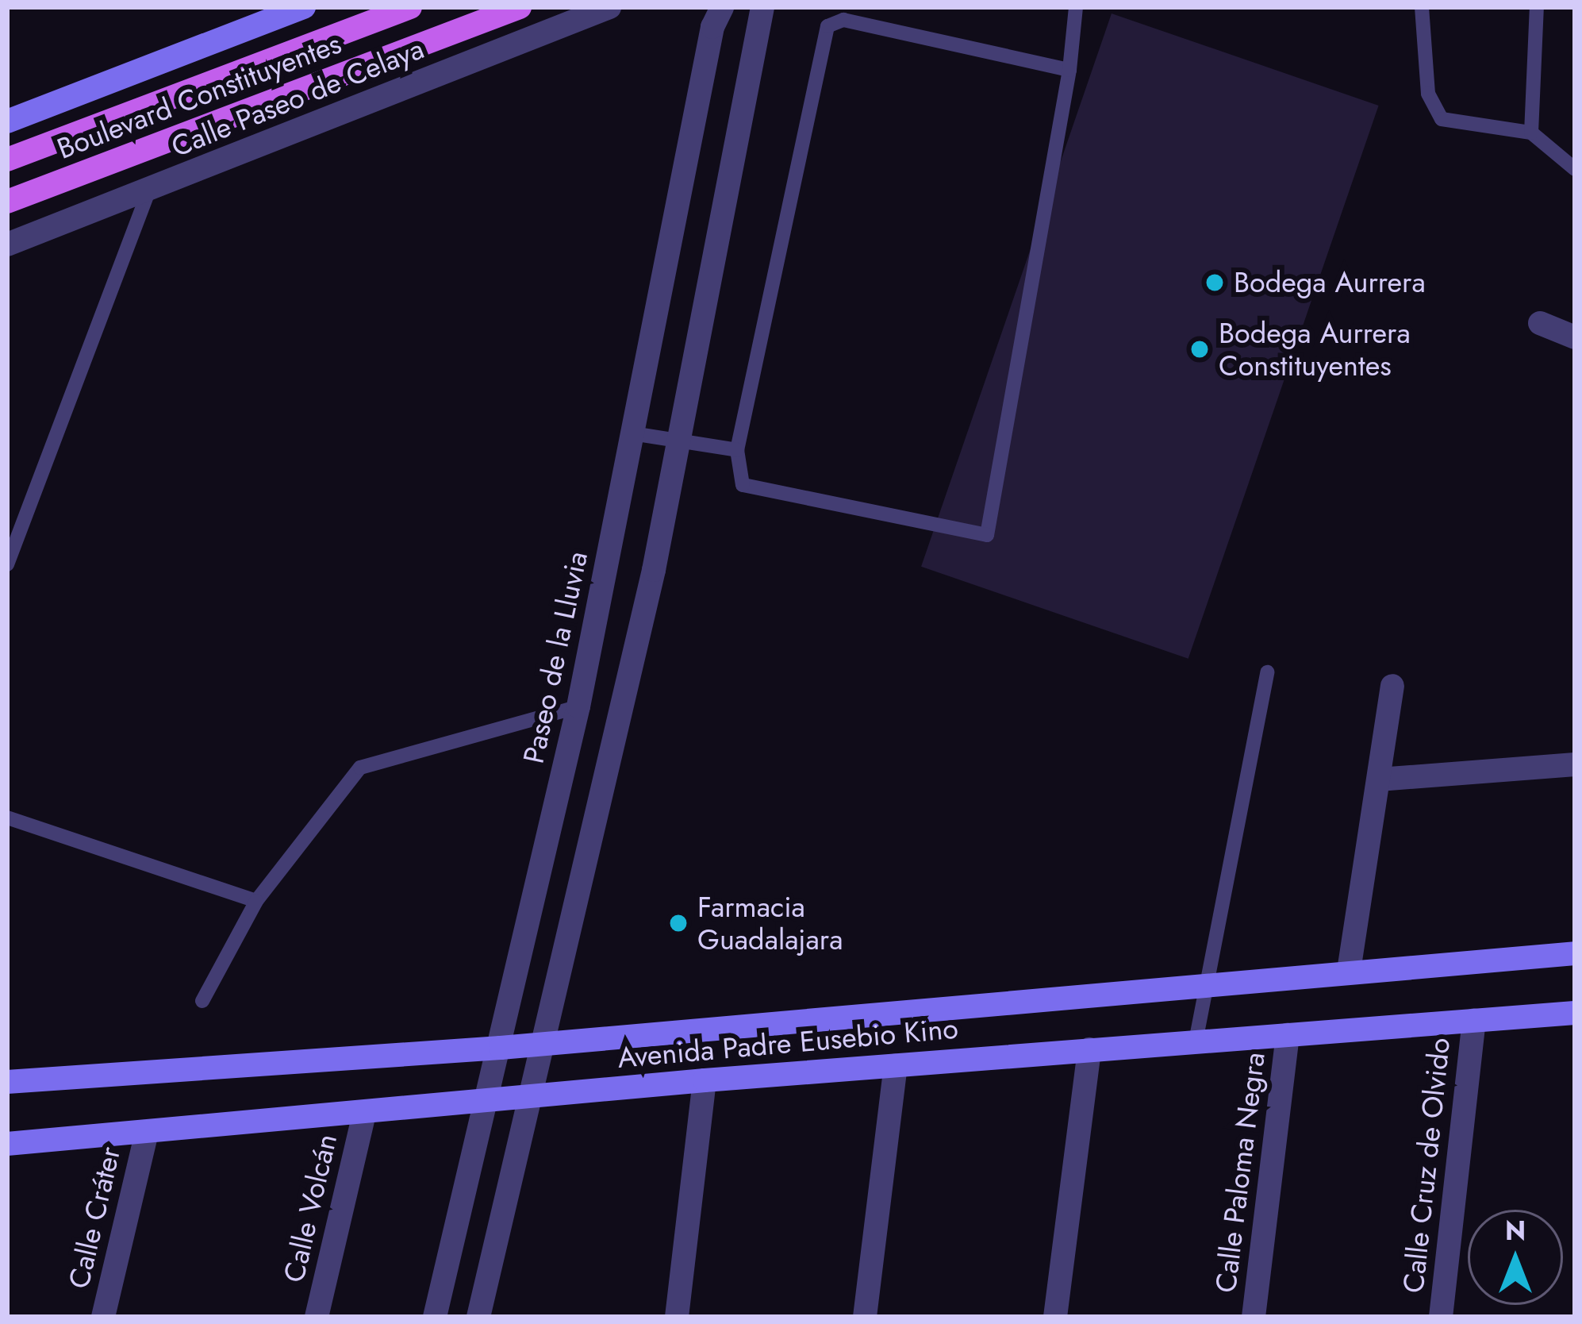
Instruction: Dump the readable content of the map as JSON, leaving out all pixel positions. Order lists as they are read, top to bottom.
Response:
{
  "streets": {
    "main road": ["Boulevard Constituyentes", "Avenida Padre Eusebio Kino"],
    "street": [
      "Calle Paseo de Celaya",
      "Paseo de la Lluvia",
      "Calle Cruz de Olvido",
      "Calle Paloma Negra",
      "Calle Volcán",
      "Calle Cráter"
    ]
  },
  "crossings": [
    ["Paseo de la Lluvia", "Avenida Padre Eusebio Kino"],
    ["Avenida Padre Eusebio Kino", "Calle Cruz de Olvido"],
    ["Avenida Padre Eusebio Kino", "Calle Paloma Negra"],
    ["Avenida Padre Eusebio Kino", "Calle Volcán"],
    ["Avenida Padre Eusebio Kino", "Calle Cráter"]
  ],
  "places": ["Bodega Aurrera", "Bodega Aurrera Constituyentes", "Farmacia Guadalajara"],
  "north": "top"
}
